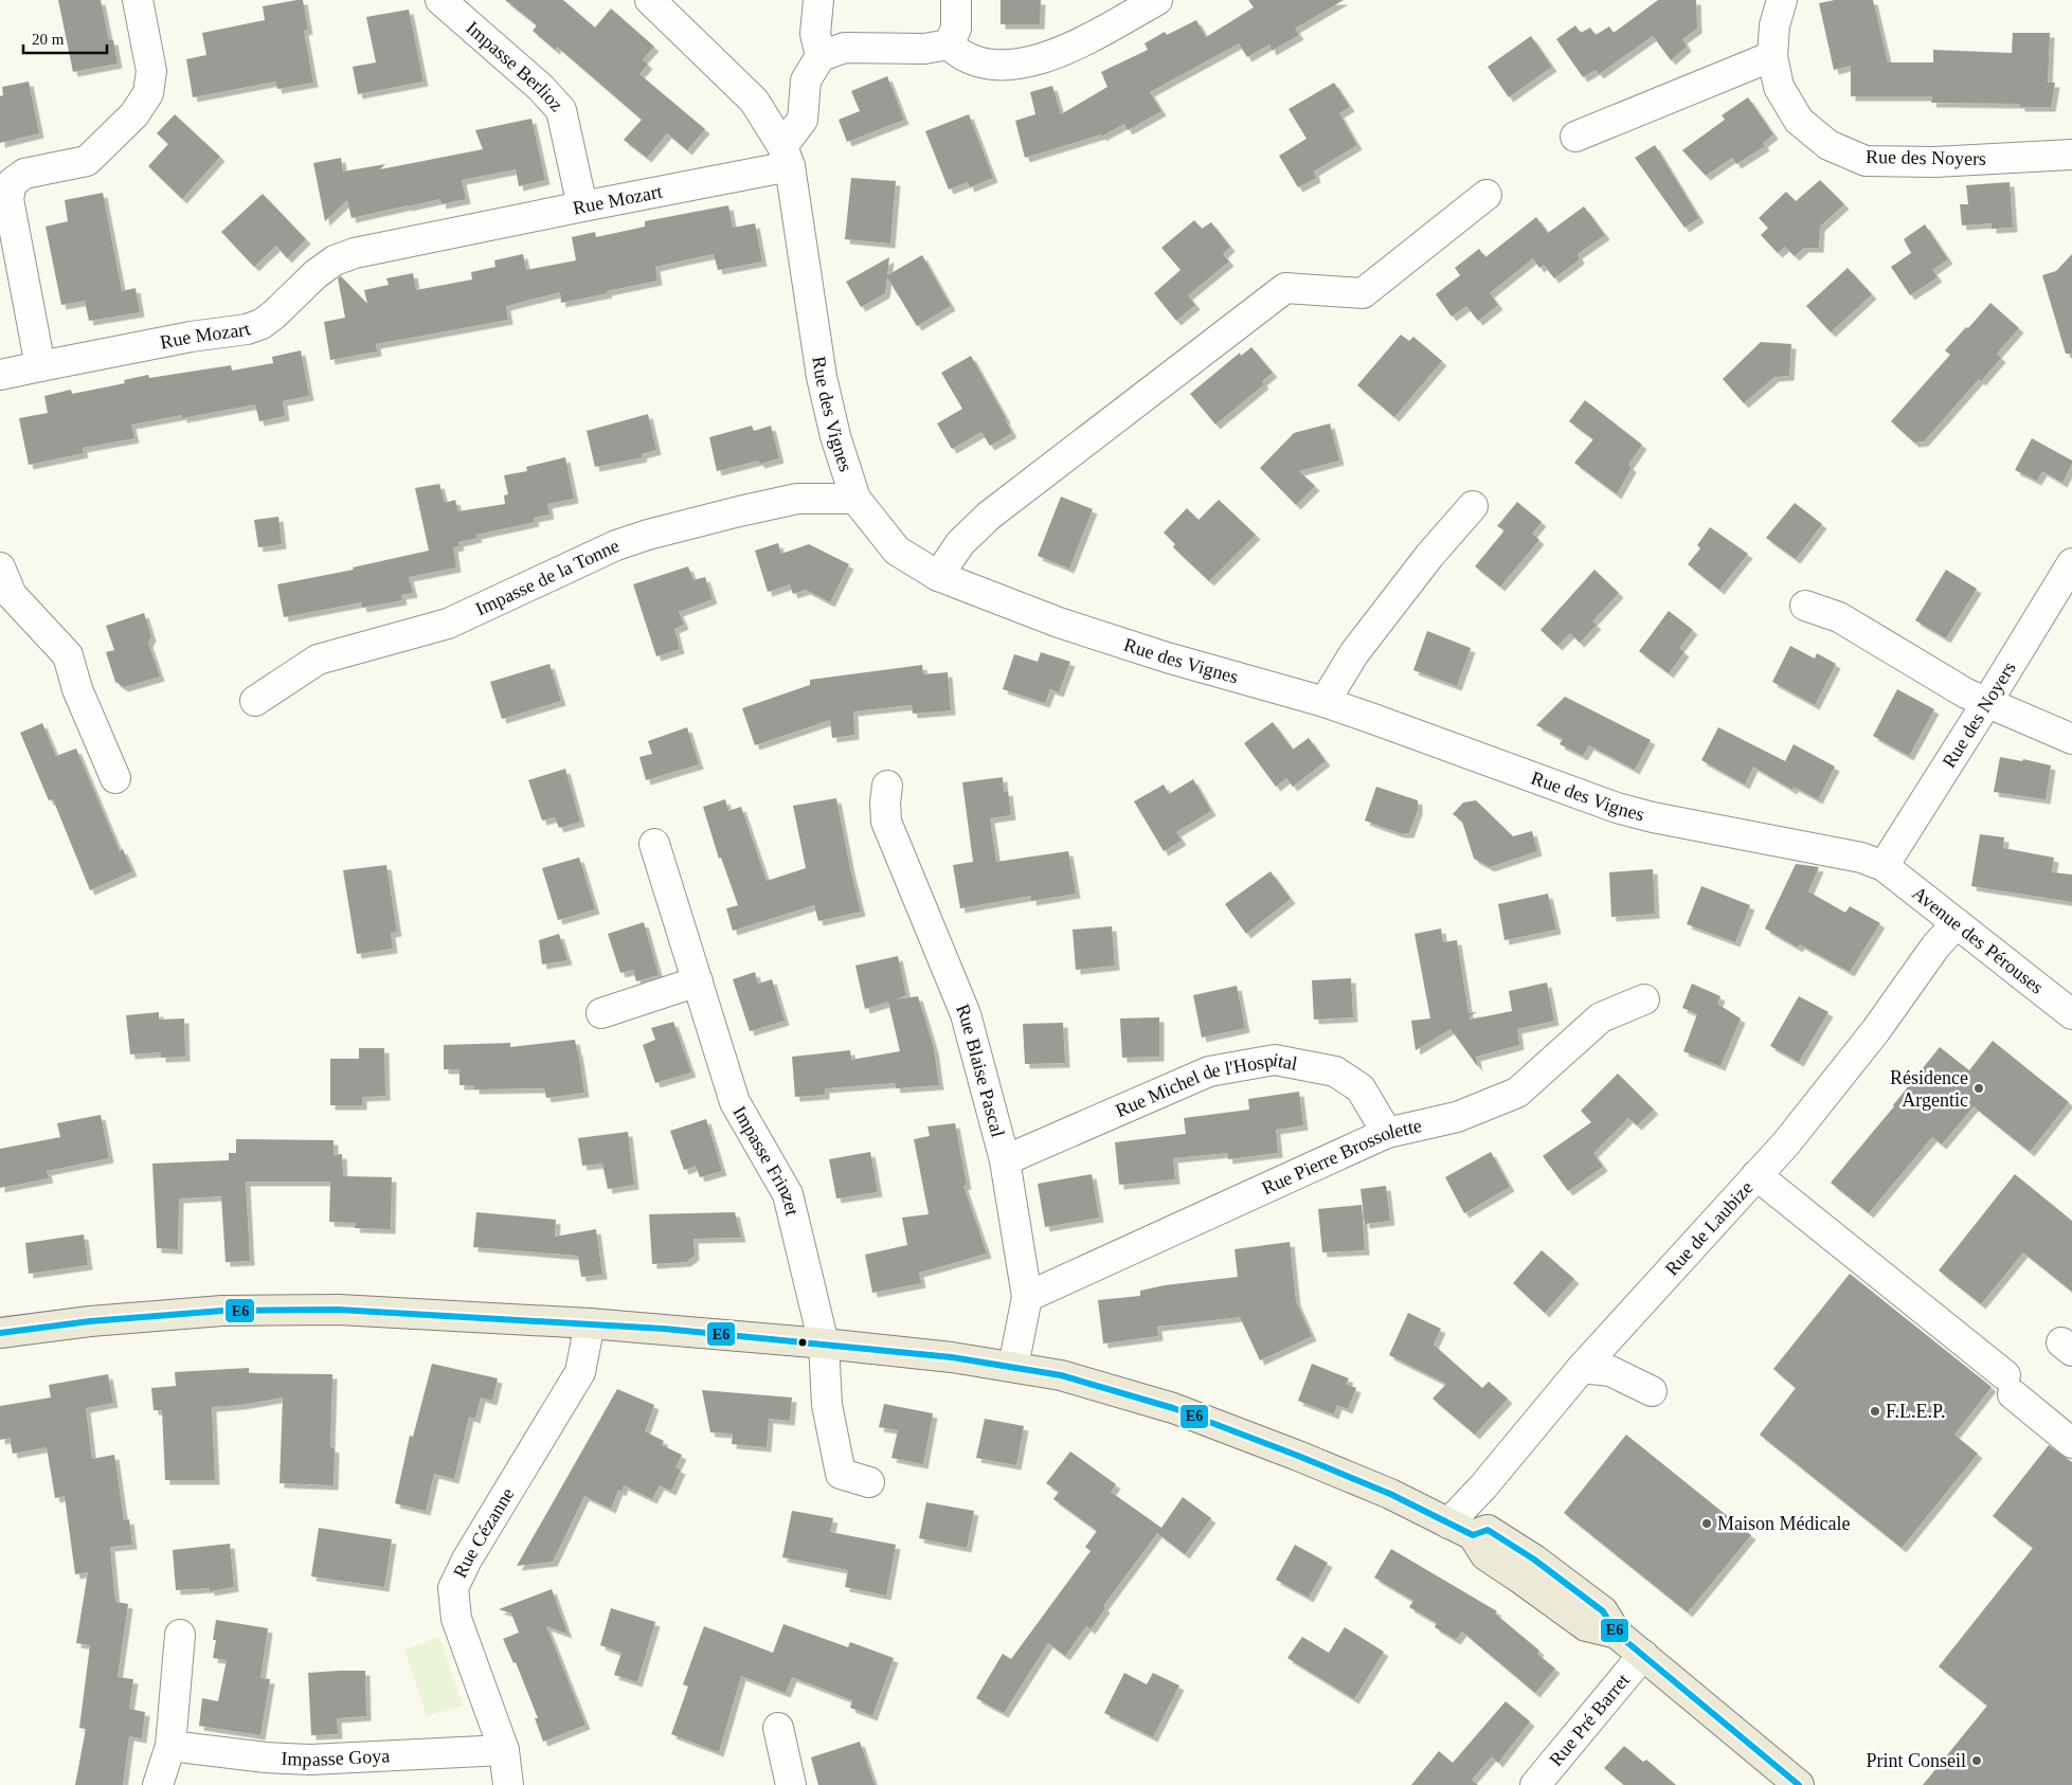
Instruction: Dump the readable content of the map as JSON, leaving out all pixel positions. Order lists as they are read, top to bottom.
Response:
{
  "streets": {
    "street": [
      "Impasse Berlioz",
      "Rue des Noyers",
      "Rue Mozart",
      "Rue des Vignes",
      "Impasse de la Tonne",
      "Avenue des Pérouses",
      "Rue Blaise Pascal",
      "Rue Michel de l'Hospital",
      "Rue Pierre Brossolette",
      "Impasse Frinzet",
      "Rue de Laubize",
      "Rue Cézanne",
      "Rue Pré Barret",
      "Impasse Goya"
    ]
  },
  "crossings": [
    ["Impasse Berlioz", "Rue Mozart"],
    ["Rue des Noyers", "Rue des Vignes"],
    ["Rue des Noyers", "Avenue des Pérouses"],
    ["Rue Mozart", "Rue des Vignes"],
    ["Rue des Vignes", "Impasse de la Tonne"],
    ["Rue des Vignes", "Avenue des Pérouses"],
    ["Avenue des Pérouses", "Rue de Laubize"],
    ["Rue Blaise Pascal", "Rue Michel de l'Hospital"],
    ["Rue Blaise Pascal", "Rue Pierre Brossolette"],
    ["Rue Michel de l'Hospital", "Rue Pierre Brossolette"],
    ["Rue Cézanne", "Impasse Goya"]
  ],
  "places": [
    "Résidence Argentic",
    "F.L.E.P.",
    "Maison Médicale",
    "Print Conseil"
  ],
  "lines": ["transit line E6"],
  "scale_bar": "20 m"
}
